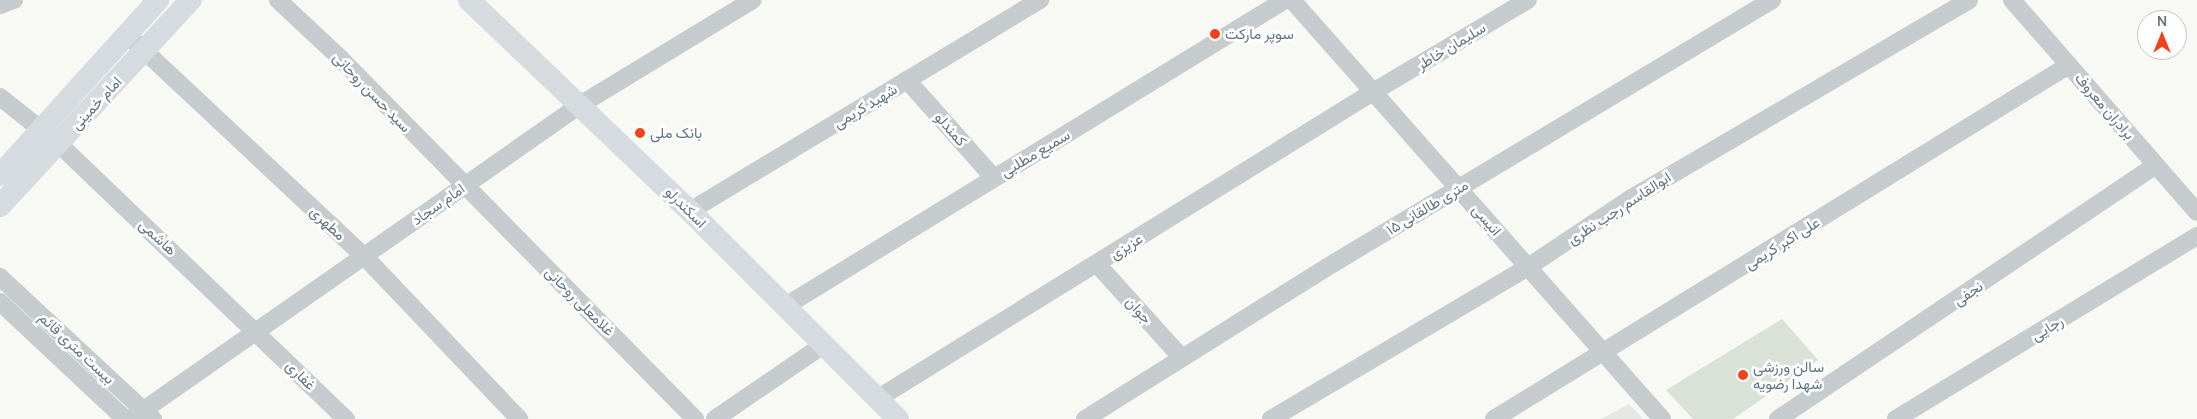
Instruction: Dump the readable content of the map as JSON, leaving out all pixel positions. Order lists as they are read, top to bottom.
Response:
{
  "streets": {
    "main road": ["امام خمینی", "اسکندرلو"],
    "street": [
      "سلیمان خاطر",
      "سید حسن روحانی",
      "شهید کریمی",
      "برادران معروف",
      "کمندلو",
      "سمیع مطلبی",
      "امام سجاد",
      "۱۵ متری طالقانی",
      "ابوالقاسم رجب نظری",
      "انیسی",
      "مطهری",
      "هاشمی",
      "علی اکبر کریمی",
      "عزیزی",
      "نجفی",
      "غلامعلی روحانی",
      "جوان",
      "رجایی",
      "بیست متری قائم",
      "غفاری"
    ]
  },
  "crossings": [
    ["سلیمان خاطر", "انیسی"],
    ["سلیمان خاطر", "عزیزی"],
    ["سید حسن روحانی", "امام سجاد"],
    ["سید حسن روحانی", "غلامعلی روحانی"],
    ["امام خمینی", "مطهری"],
    ["امام خمینی", "هاشمی"],
    ["شهید کریمی", "کمندلو"],
    ["شهید کریمی", "اسکندرلو"],
    ["برادران معروف", "علی اکبر کریمی"],
    ["برادران معروف", "نجفی"],
    ["کمندلو", "سمیع مطلبی"],
    ["سمیع مطلبی", "اسکندرلو"],
    ["امام سجاد", "اسکندرلو"],
    ["امام سجاد", "مطهری"],
    ["امام سجاد", "هاشمی"],
    ["امام سجاد", "غلامعلی روحانی"],
    ["امام سجاد", "بیست متری قائم"],
    ["امام سجاد", "غفاری"],
    ["اسکندرلو", "عزیزی"],
    ["۱۵ متری طالقانی", "انیسی"],
    ["۱۵ متری طالقانی", "جوان"],
    ["ابوالقاسم رجب نظری", "انیسی"],
    ["انیسی", "علی اکبر کریمی"],
    ["انیسی", "عزیزی"],
    ["هاشمی", "غفاری"],
    ["عزیزی", "جوان"]
  ],
  "places": ["سوپر مارکت", "بانک ملی", "سالن ورزشی شهدا رضویه"],
  "north": "top"
}
